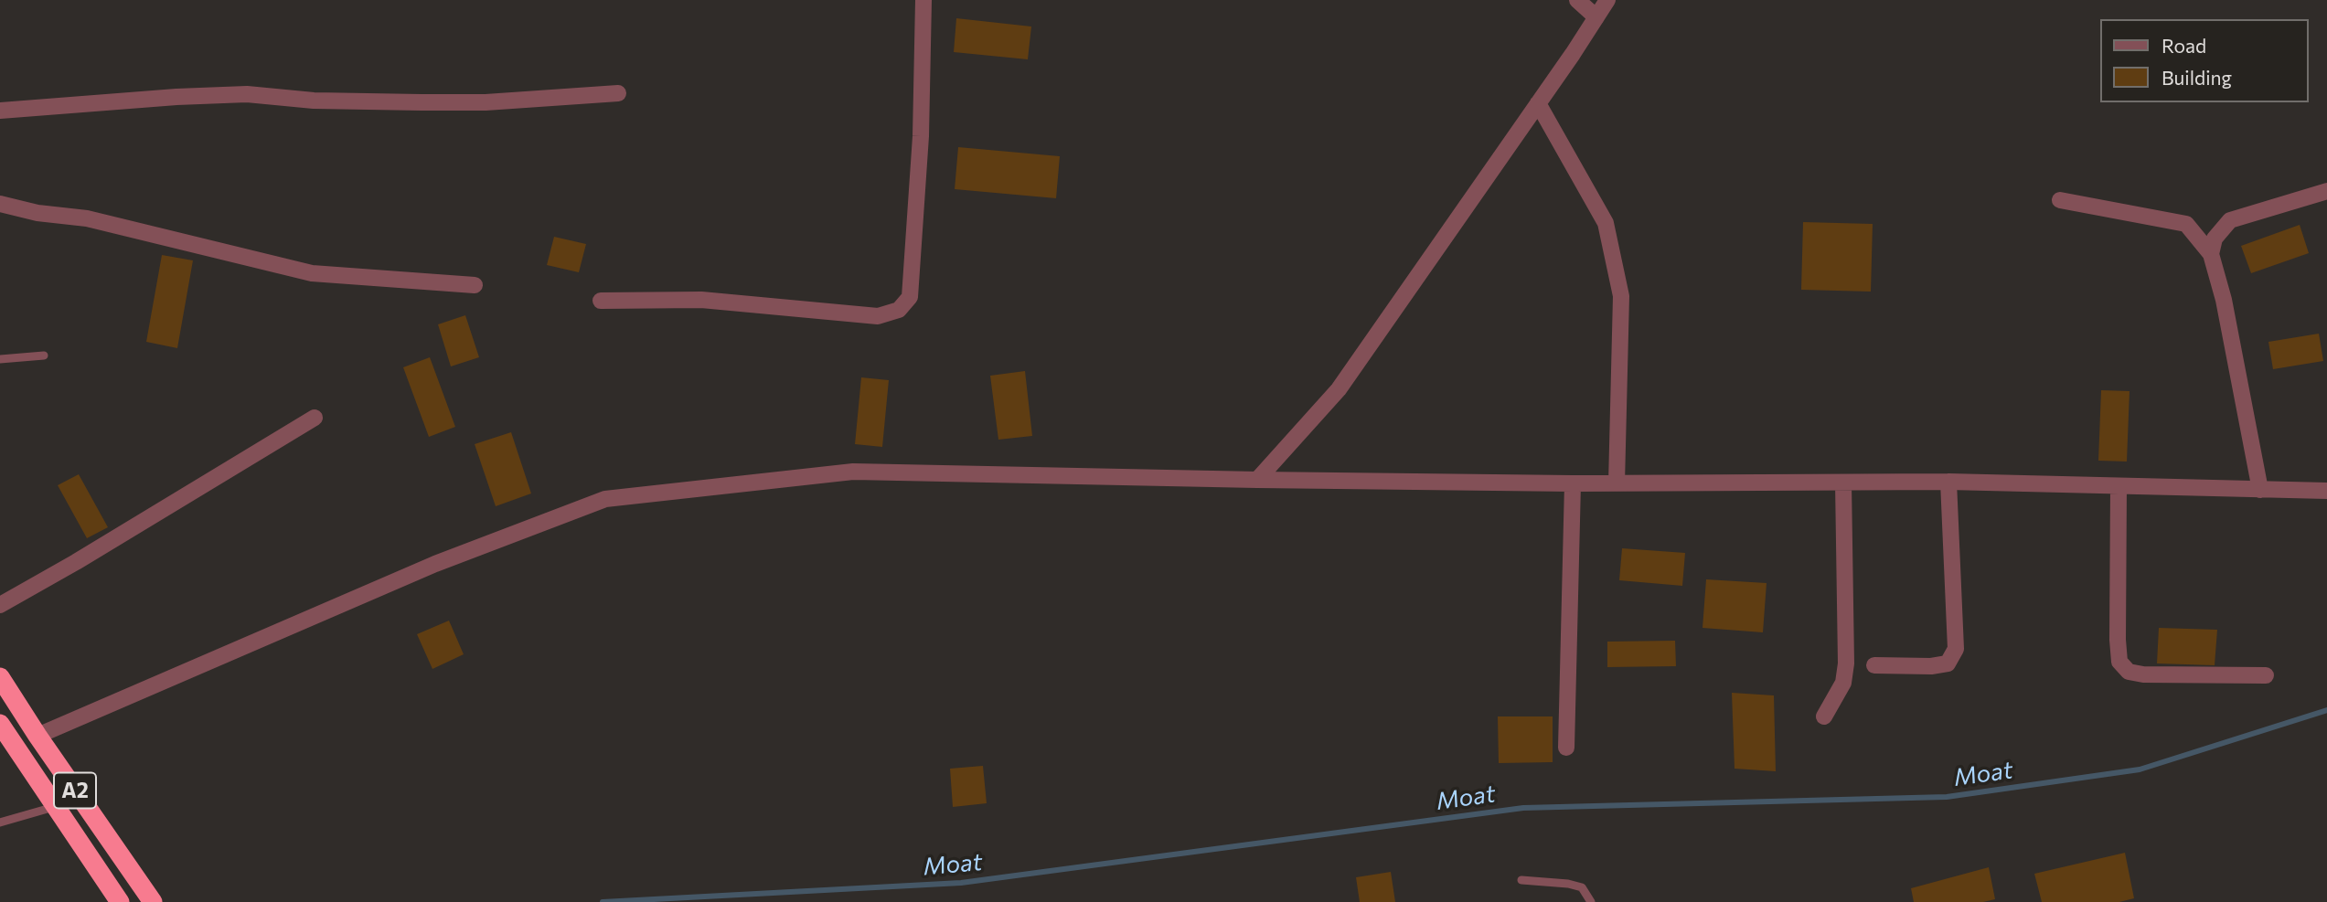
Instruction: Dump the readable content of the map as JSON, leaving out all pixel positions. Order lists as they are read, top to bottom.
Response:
{
  "streets": {
    "highway": ["A2"]
  },
  "water": ["Moat"],
  "legend": ["Road", "Building"]
}
